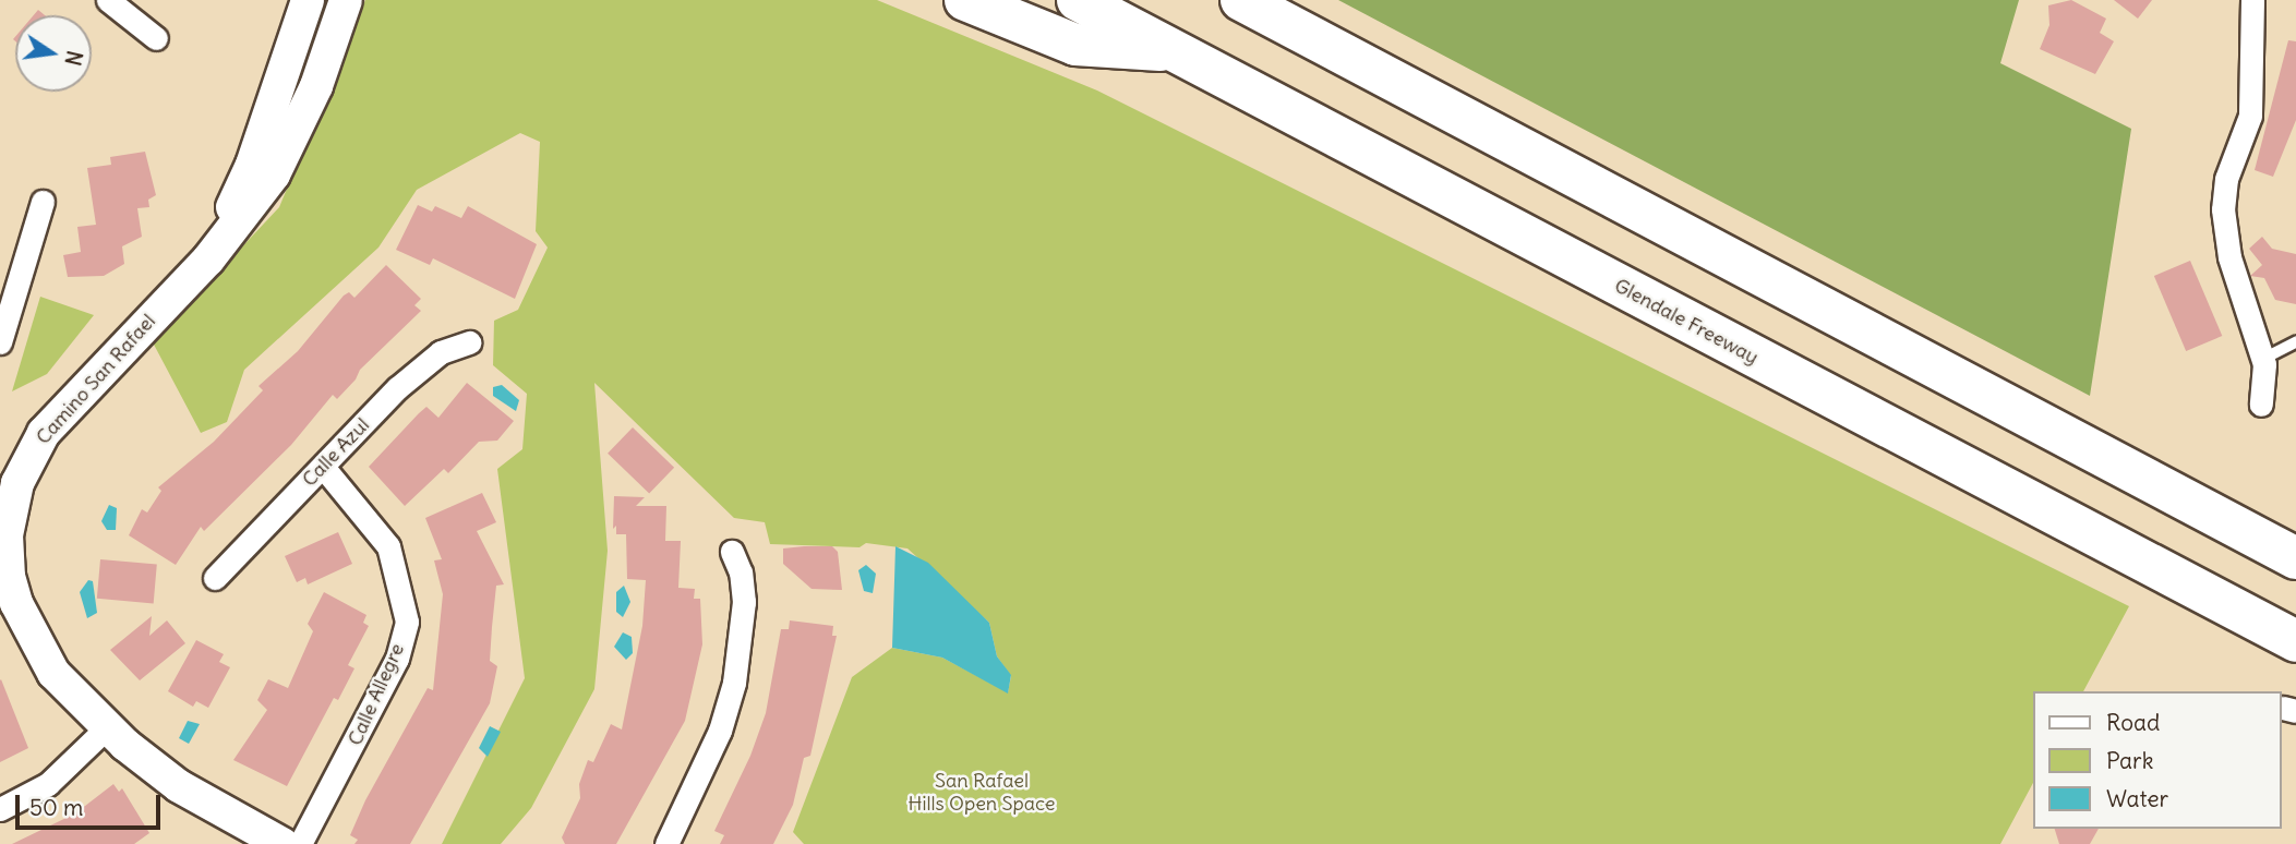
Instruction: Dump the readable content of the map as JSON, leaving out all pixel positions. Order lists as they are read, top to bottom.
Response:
{
  "streets": {
    "highway": ["Glendale Freeway"],
    "street": ["Camino San Rafael", "Calle Azul", "Calle Allegre"]
  },
  "crossings": [
    ["Calle Azul", "Calle Allegre"]
  ],
  "parks": ["San Rafael Hills Open Space"],
  "legend": ["Road", "Park", "Water"],
  "scale_bar": "50 m",
  "north": "right"
}
